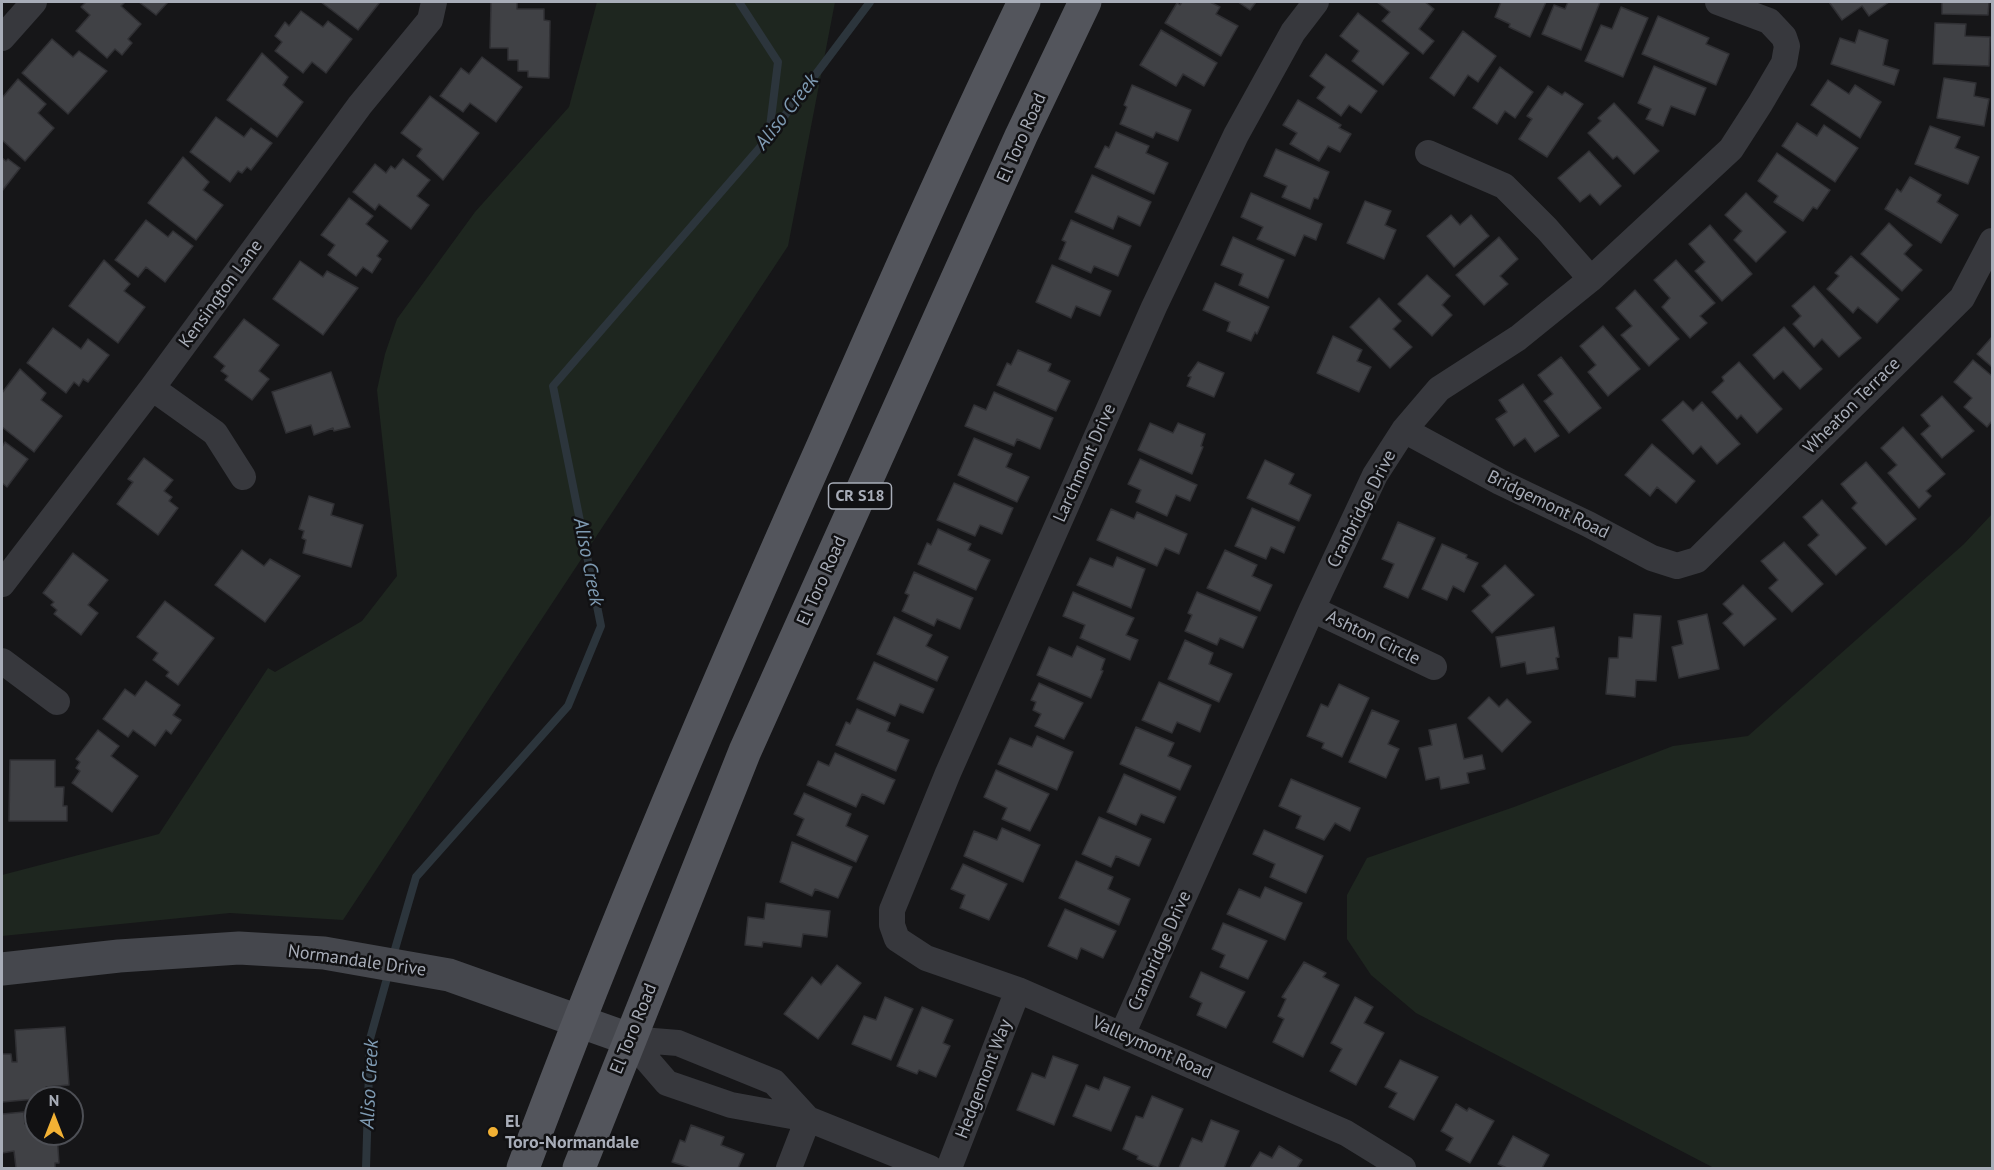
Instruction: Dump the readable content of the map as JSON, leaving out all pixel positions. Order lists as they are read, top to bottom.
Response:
{
  "streets": {
    "main road": ["El Toro Road", "CR S18"],
    "street": [
      "Kensington Lane",
      "Wheaton Terrace",
      "Larchmont Drive",
      "Bridgemont Road",
      "Cranbridge Drive",
      "Ashton Circle",
      "Normandale Drive",
      "Valleymont Road",
      "Hedgemont Way"
    ]
  },
  "crossings": [
    ["El Toro Road", "Normandale Drive"],
    ["Wheaton Terrace", "Bridgemont Road"],
    ["Larchmont Drive", "Valleymont Road"],
    ["Bridgemont Road", "Cranbridge Drive"],
    ["Cranbridge Drive", "Ashton Circle"],
    ["Cranbridge Drive", "Valleymont Road"],
    ["Valleymont Road", "Hedgemont Way"]
  ],
  "water": ["Aliso Creek"],
  "places": ["El Toro-Normandale"],
  "north": "top"
}
